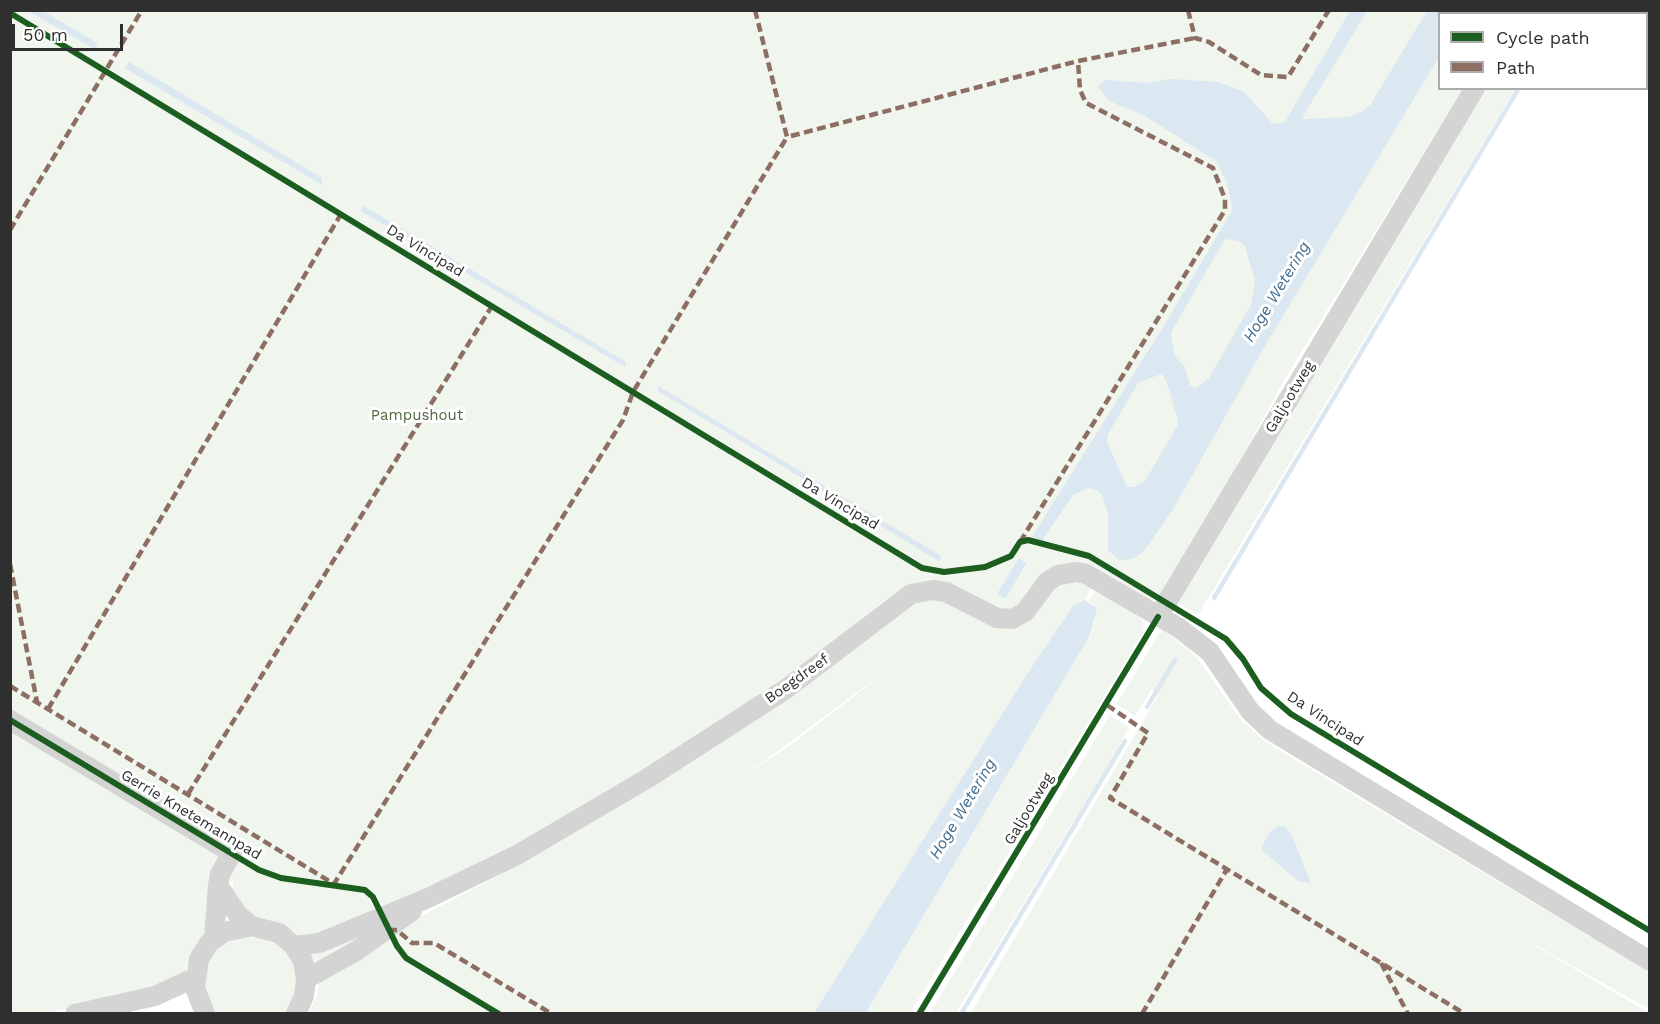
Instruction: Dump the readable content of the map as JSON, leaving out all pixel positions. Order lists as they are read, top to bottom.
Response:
{
  "streets": {
    "street": ["Galjootweg", "Boegdreef", "Gerrie Knetemannpad"],
    "cycle path": ["Da Vincipad"]
  },
  "crossings": [
    ["Galjootweg", "Boegdreef"]
  ],
  "water": ["Hoge Wetering"],
  "parks": ["Pampushout"],
  "legend": ["Cycle path", "Path"],
  "scale_bar": "50 m"
}
